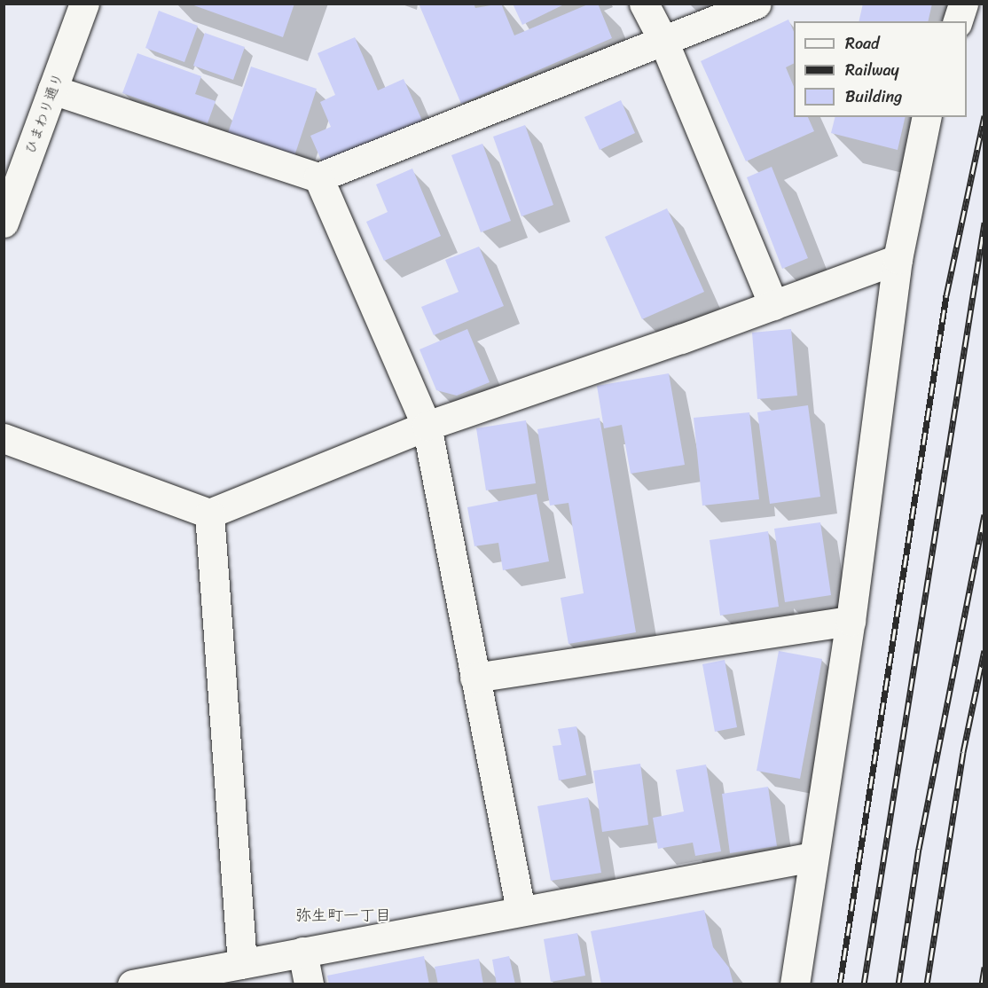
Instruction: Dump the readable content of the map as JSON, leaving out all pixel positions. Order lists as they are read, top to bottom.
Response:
{
  "streets": {
    "street": ["ひまわり通り"]
  },
  "districts": ["弥生町一丁目"],
  "legend": ["Road", "Railway", "Building"]
}
